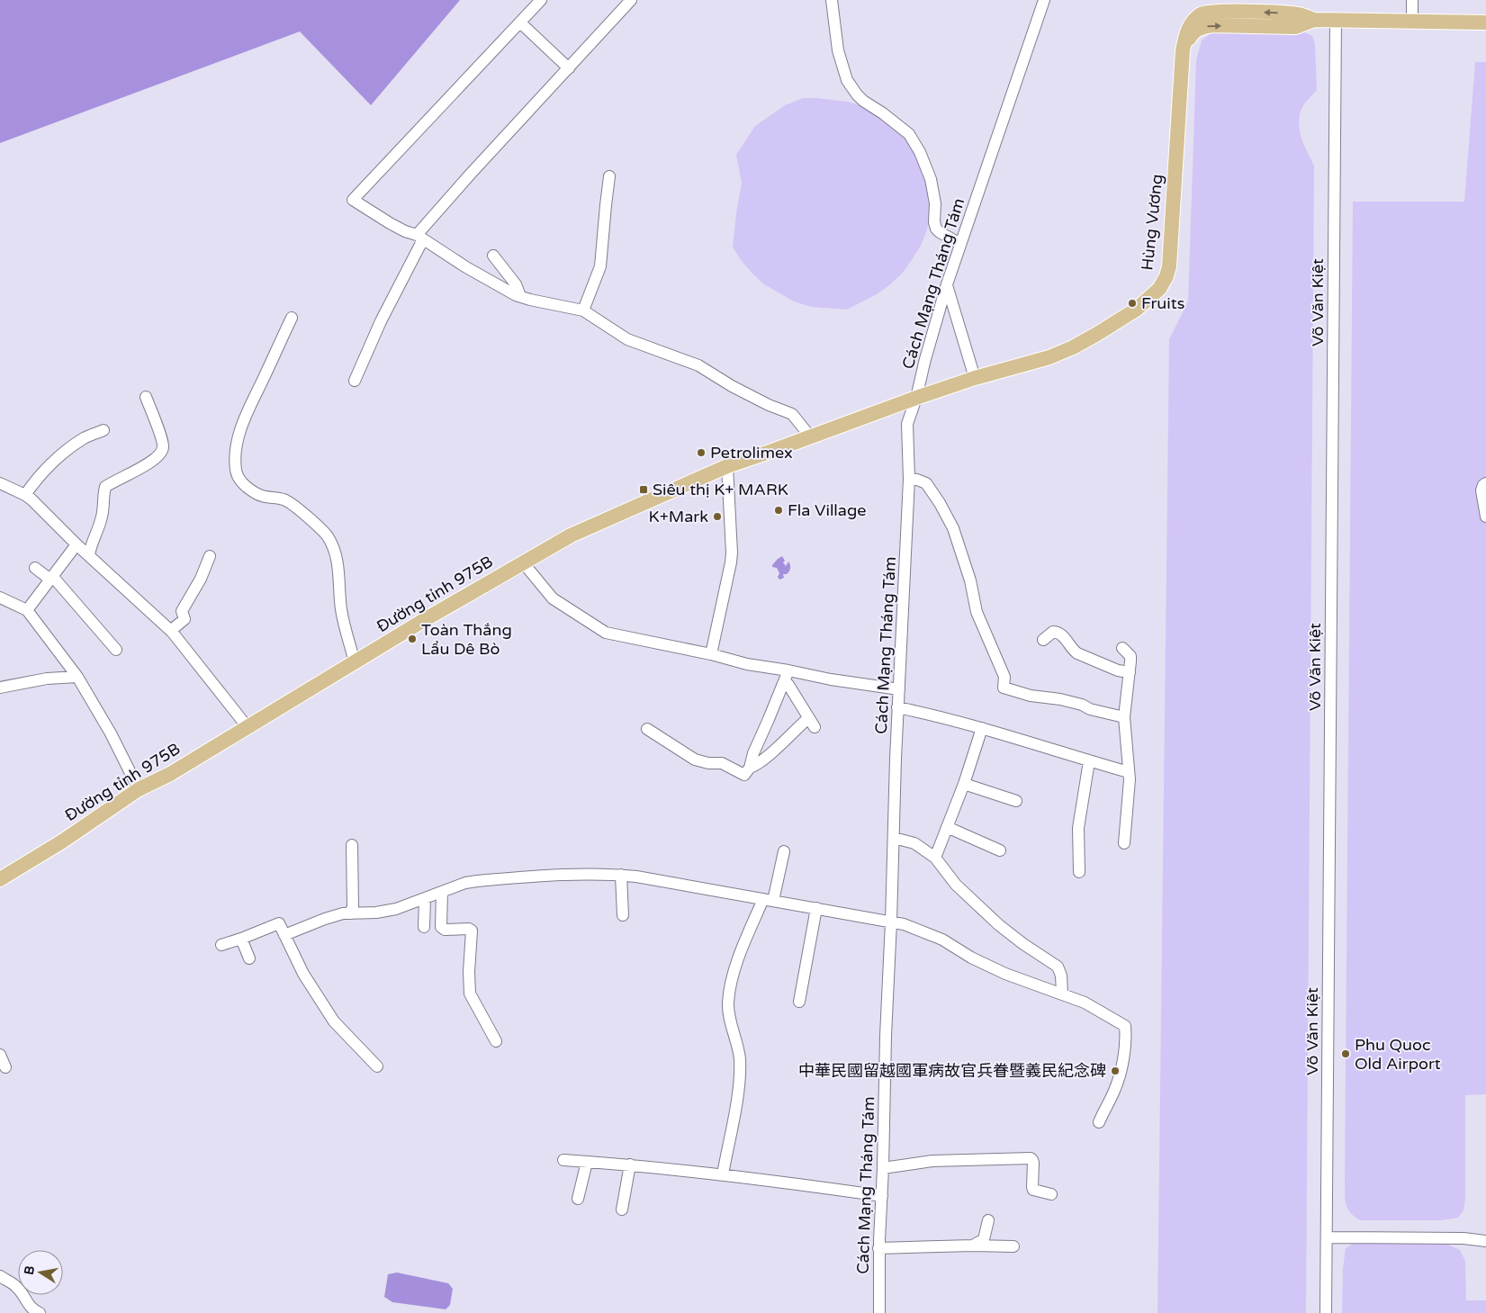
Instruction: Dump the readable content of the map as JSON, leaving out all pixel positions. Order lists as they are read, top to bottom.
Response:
{
  "streets": {
    "main road": ["Hùng Vương", "Đường tỉnh 975B"],
    "street": ["Cách Mạng Tháng Tám", "Võ Văn Kiệt"]
  },
  "crossings": [
    ["Hùng Vương", "Cách Mạng Tháng Tám"],
    ["Hùng Vương", "Võ Văn Kiệt"],
    ["Hùng Vương", "Đường tỉnh 975B"],
    ["Cách Mạng Tháng Tám", "Đường tỉnh 975B"]
  ],
  "places": {
    "other": [
      "Fruits",
      "Petrolimex",
      "Fla Village",
      "K+Mark",
      "Toàn Thắng Lẩu Dê Bò",
      "Phu Quoc Old Airport",
      "中華民國留越國軍病故官兵眷暨義民紀念碑"
    ],
    "transit": ["Siêu thị K+ MARK"]
  },
  "north": "left"
}
